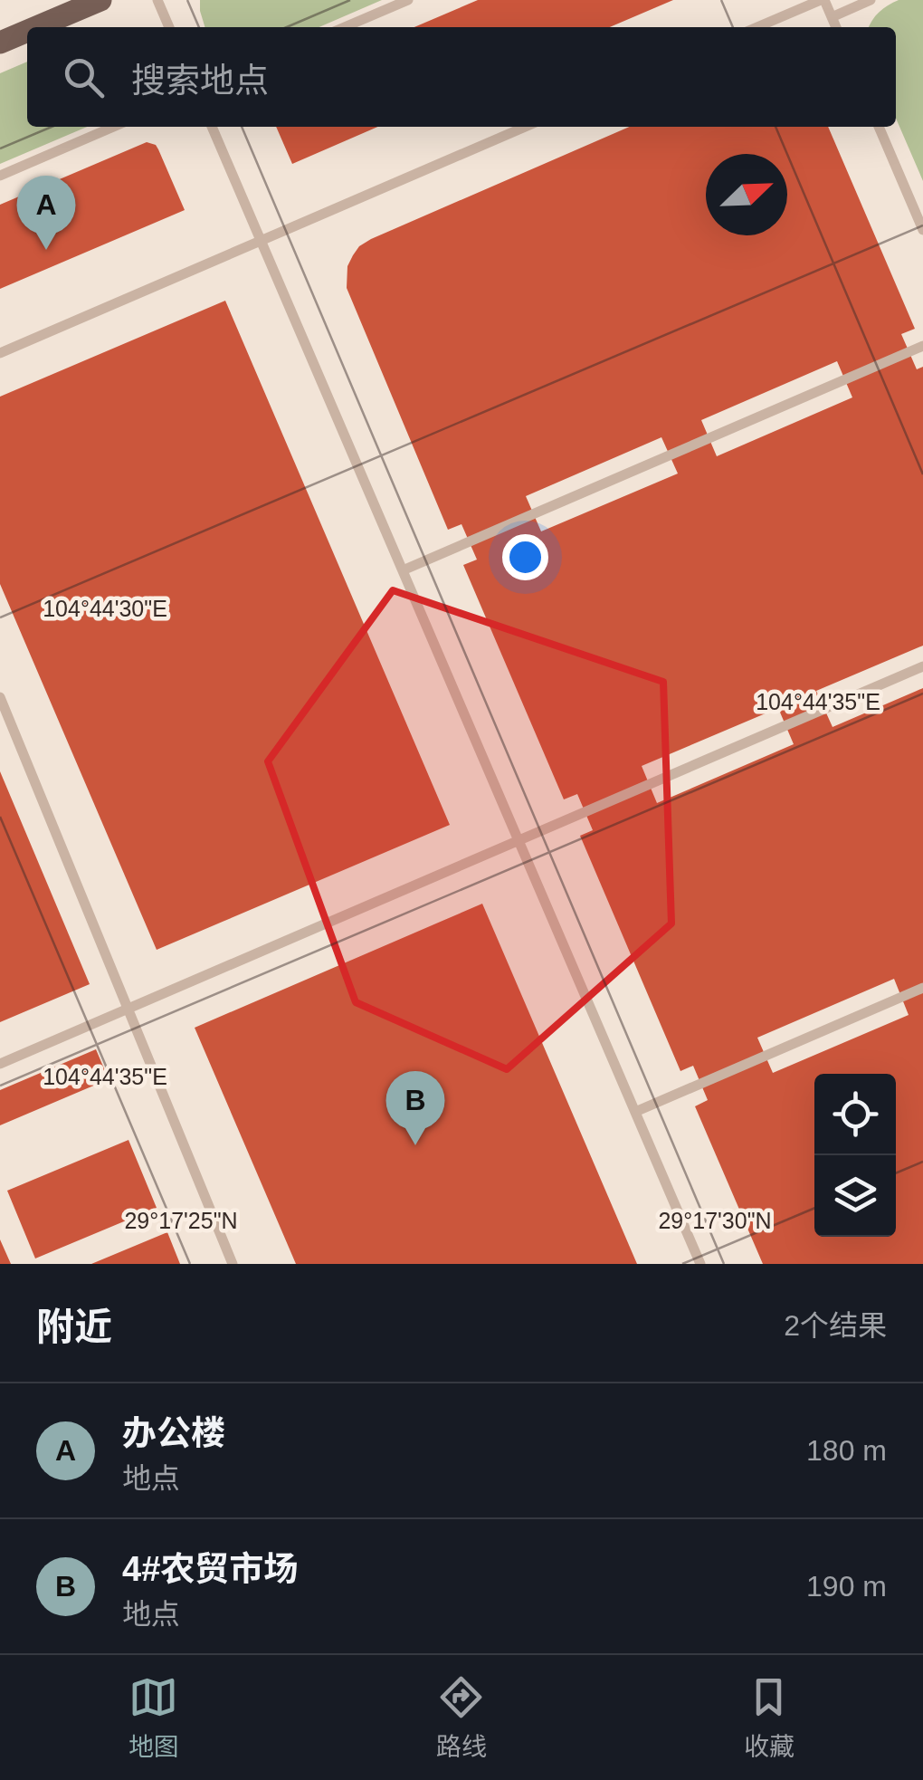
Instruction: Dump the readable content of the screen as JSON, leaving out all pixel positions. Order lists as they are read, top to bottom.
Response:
{
  "north": "top right",
  "page": {
    "search": "搜索地点",
    "pins": ["A", "B"],
    "heading": ["附近", "2个结果"],
    "list": [
      {
        "mark": "A",
        "name": "办公楼",
        "note": "地点",
        "value": "180 m"
      },
      {
        "mark": "B",
        "name": "4#农贸市场",
        "note": "地点",
        "value": "190 m"
      }
    ],
    "nav": ["地图", "路线", "收藏"]
  },
  "coordinates": [
    "104°44'30\"E",
    "104°44'35\"E",
    "29°17'25\"N",
    "29°17'30\"N"
  ]
}
